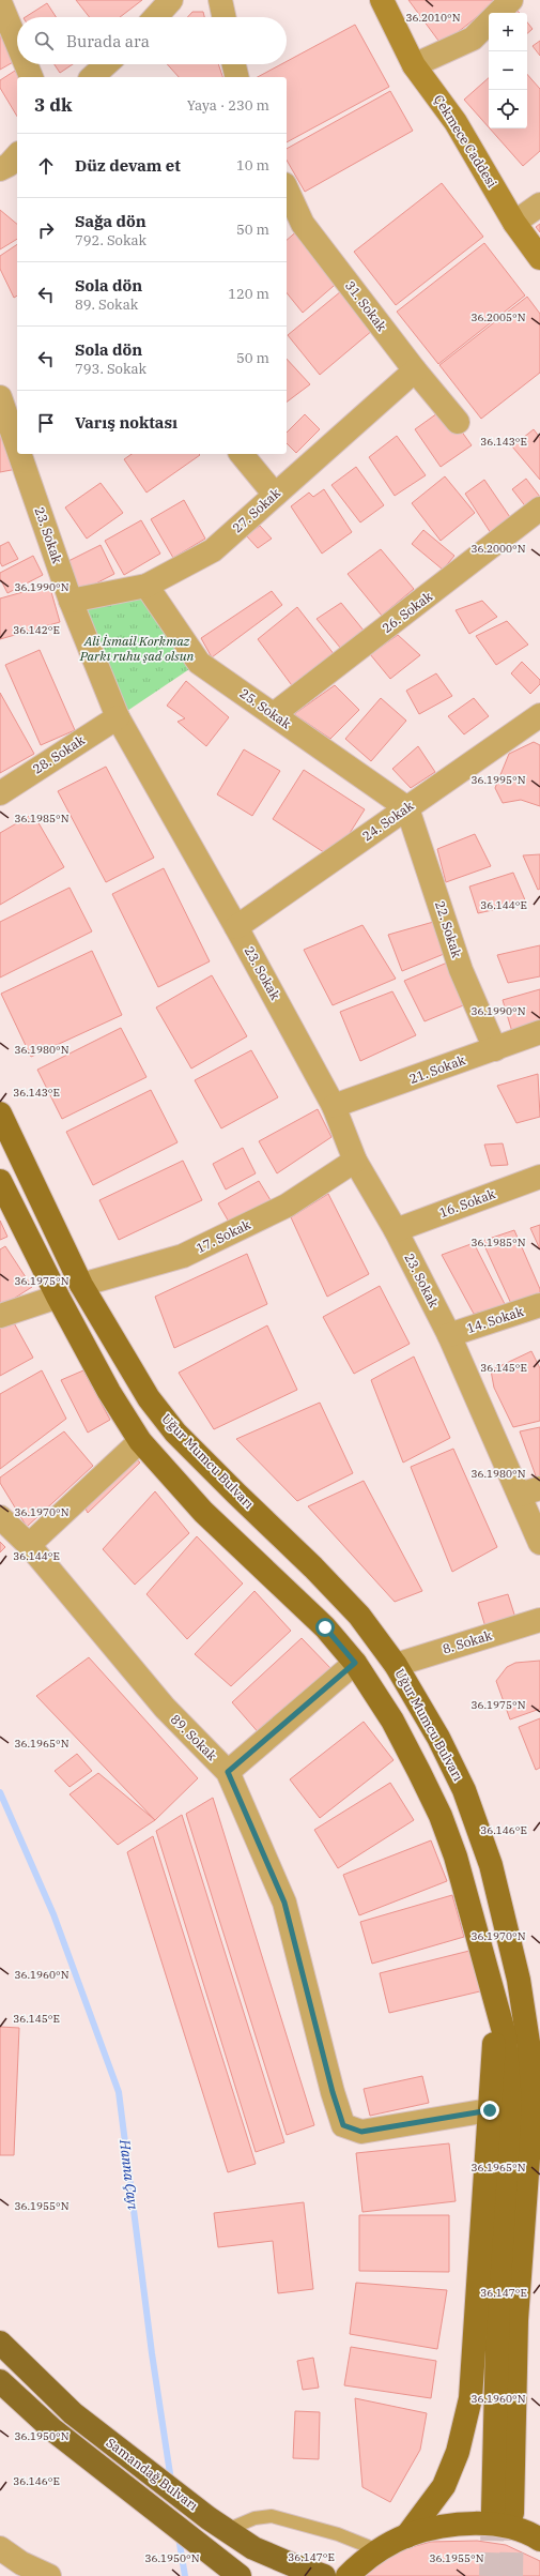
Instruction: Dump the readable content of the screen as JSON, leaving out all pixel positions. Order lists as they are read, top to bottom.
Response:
{
  "streets": {
    "highway": ["Samandağ Bulvarı"],
    "main road": ["Çekmece Caddesi", "Uğur Mumcu Bulvarı"],
    "street": [
      "31. Sokak",
      "27. Sokak",
      "23. Sokak",
      "26. Sokak",
      "25. Sokak",
      "28. Sokak",
      "24. Sokak",
      "22. Sokak",
      "21. Sokak",
      "16. Sokak",
      "17. Sokak",
      "14. Sokak",
      "8. Sokak",
      "89. Sokak"
    ]
  },
  "crossings": [
    ["31. Sokak", "27. Sokak"],
    ["27. Sokak", "23. Sokak"],
    ["27. Sokak", "25. Sokak"],
    ["23. Sokak", "28. Sokak"],
    ["23. Sokak", "24. Sokak"],
    ["23. Sokak", "21. Sokak"],
    ["23. Sokak", "16. Sokak"],
    ["23. Sokak", "17. Sokak"],
    ["23. Sokak", "14. Sokak"],
    ["26. Sokak", "25. Sokak"],
    ["25. Sokak", "24. Sokak"],
    ["25. Sokak", "22. Sokak"],
    ["24. Sokak", "22. Sokak"],
    ["22. Sokak", "21. Sokak"],
    ["17. Sokak", "Uğur Mumcu Bulvarı"],
    ["Uğur Mumcu Bulvarı", "8. Sokak"]
  ],
  "water": ["Hanna Çayı"],
  "parks": ["Ali İsmail Korkmaz Parkı ruhu şad olsun"],
  "page": {
    "map_buttons": ["+", "−"],
    "search": "Burada ara",
    "heading": ["3 dk", "Yaya · 230 m"],
    "list": [
      ["Düz devam et", "10 m"],
      ["Sağa dön", "792. Sokak", "50 m"],
      ["Sola dön", "89. Sokak", "120 m"],
      ["Sola dön", "793. Sokak", "50 m"],
      "Varış noktası"
    ]
  },
  "coordinates": [
    "36.2010°N",
    "36.2005°N",
    "36.143°E",
    "36.2000°N",
    "36.1990°N",
    "36.142°E",
    "36.1995°N",
    "36.1985°N",
    "36.144°E",
    "36.1980°N",
    "36.1975°N",
    "36.145°E",
    "36.1970°N",
    "36.1965°N",
    "36.146°E",
    "36.1960°N",
    "36.1955°N",
    "36.147°E",
    "36.1950°N"
  ]
}
